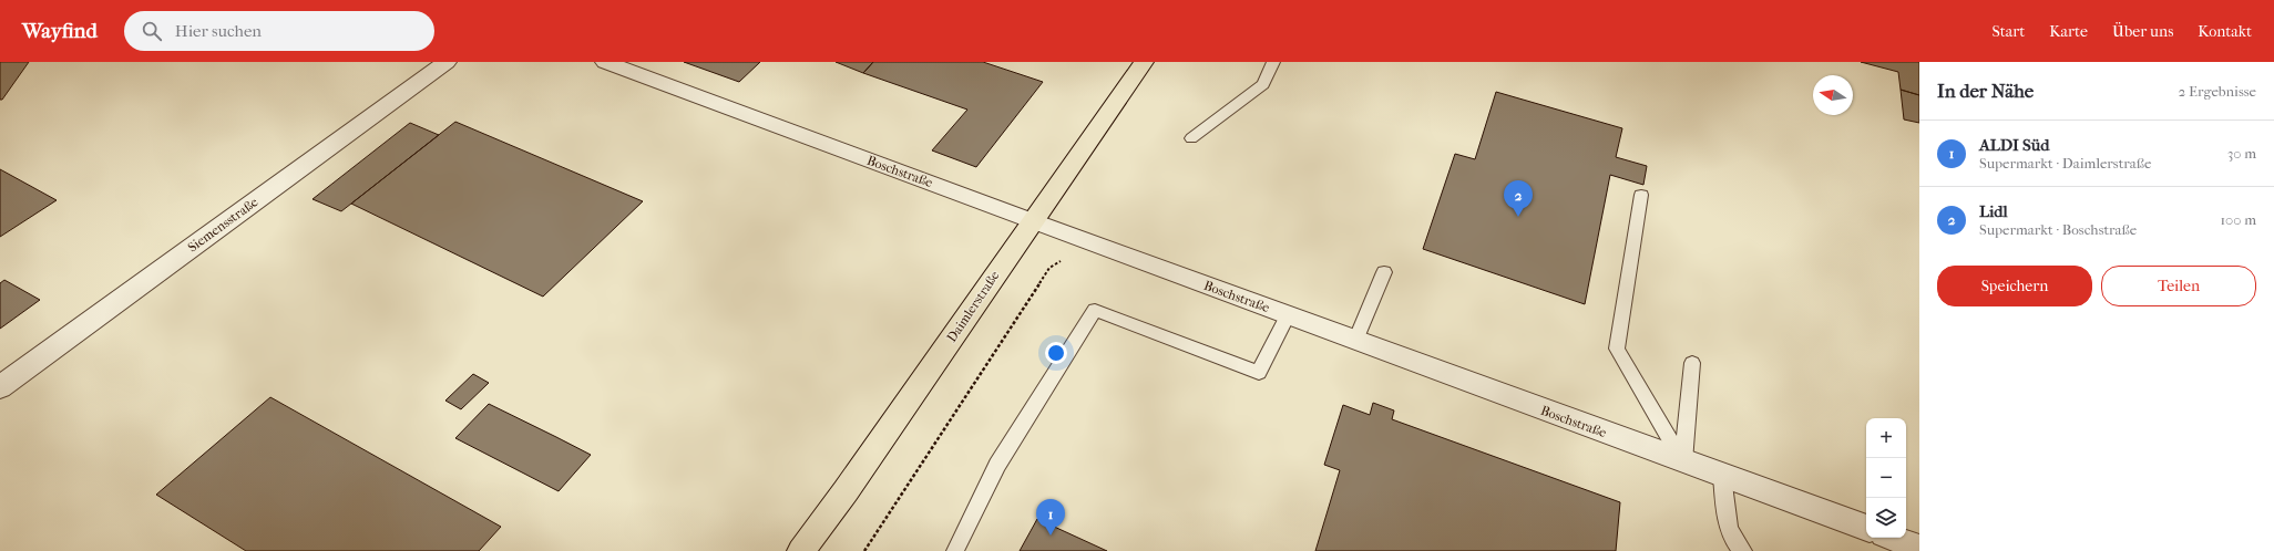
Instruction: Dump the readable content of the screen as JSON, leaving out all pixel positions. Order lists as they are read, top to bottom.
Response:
{
  "streets": {
    "main road": ["Daimlerstraße"],
    "street": ["Boschstraße", "Siemensstraße"]
  },
  "crossings": [
    ["Boschstraße", "Daimlerstraße"]
  ],
  "north": "left",
  "page": {
    "header": "Wayfind",
    "search": "Hier suchen",
    "nav": [
      "Start",
      "Karte",
      "Über uns",
      "Kontakt"
    ],
    "heading": ["In der Nähe", "2 Ergebnisse"],
    "list": [
      {
        "mark": "1",
        "name": "ALDI Süd",
        "note": "Supermarkt · Daimlerstraße",
        "value": "30 m"
      },
      {
        "mark": "2",
        "name": "Lidl",
        "note": "Supermarkt · Boschstraße",
        "value": "100 m"
      }
    ],
    "pins": ["2", "1"],
    "buttons": ["Speichern", "Teilen"],
    "map_buttons": ["+", "−"]
  }
}
